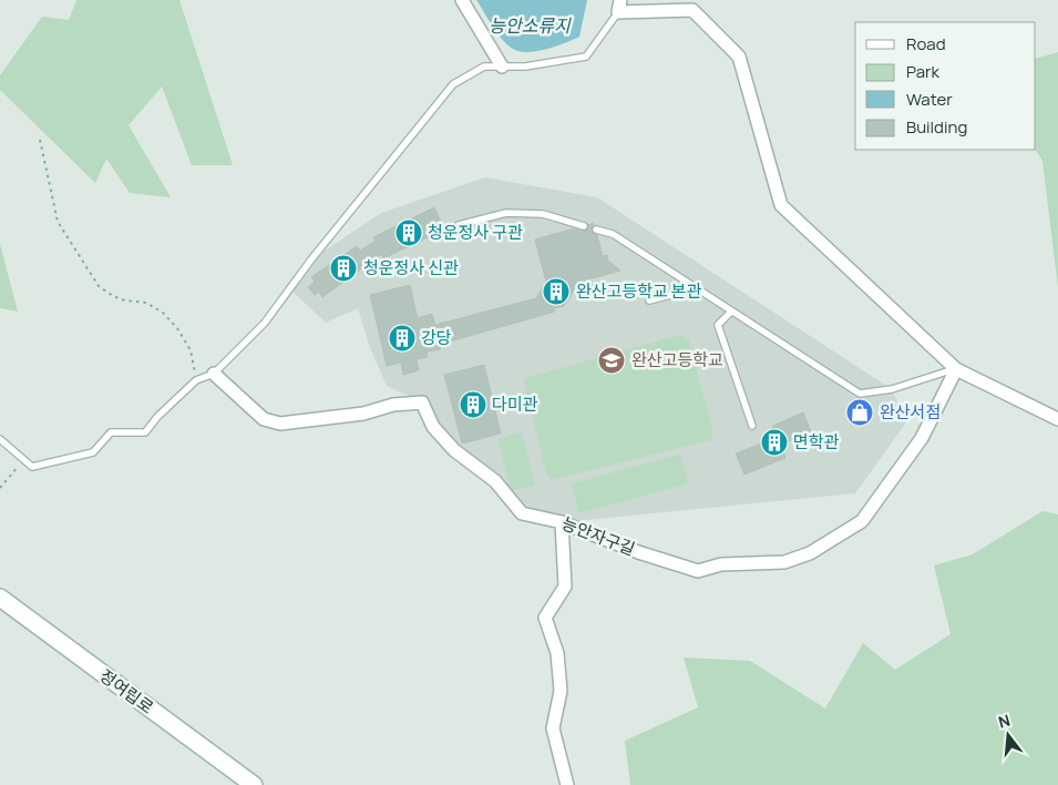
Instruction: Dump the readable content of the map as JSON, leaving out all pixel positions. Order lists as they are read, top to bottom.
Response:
{
  "streets": {
    "street": ["능안자구길", "정여립로"]
  },
  "water": ["능안소류지"],
  "places": {
    "building": [
      "청운정사 구관",
      "청운정사 신관",
      "완산고등학교 본관",
      "강당",
      "다미관",
      "면학관"
    ],
    "school or university": ["완산고등학교"],
    "shop": ["완산서점"]
  },
  "legend": [
    "Road",
    "Park",
    "Water",
    "Building"
  ],
  "north": "top"
}
